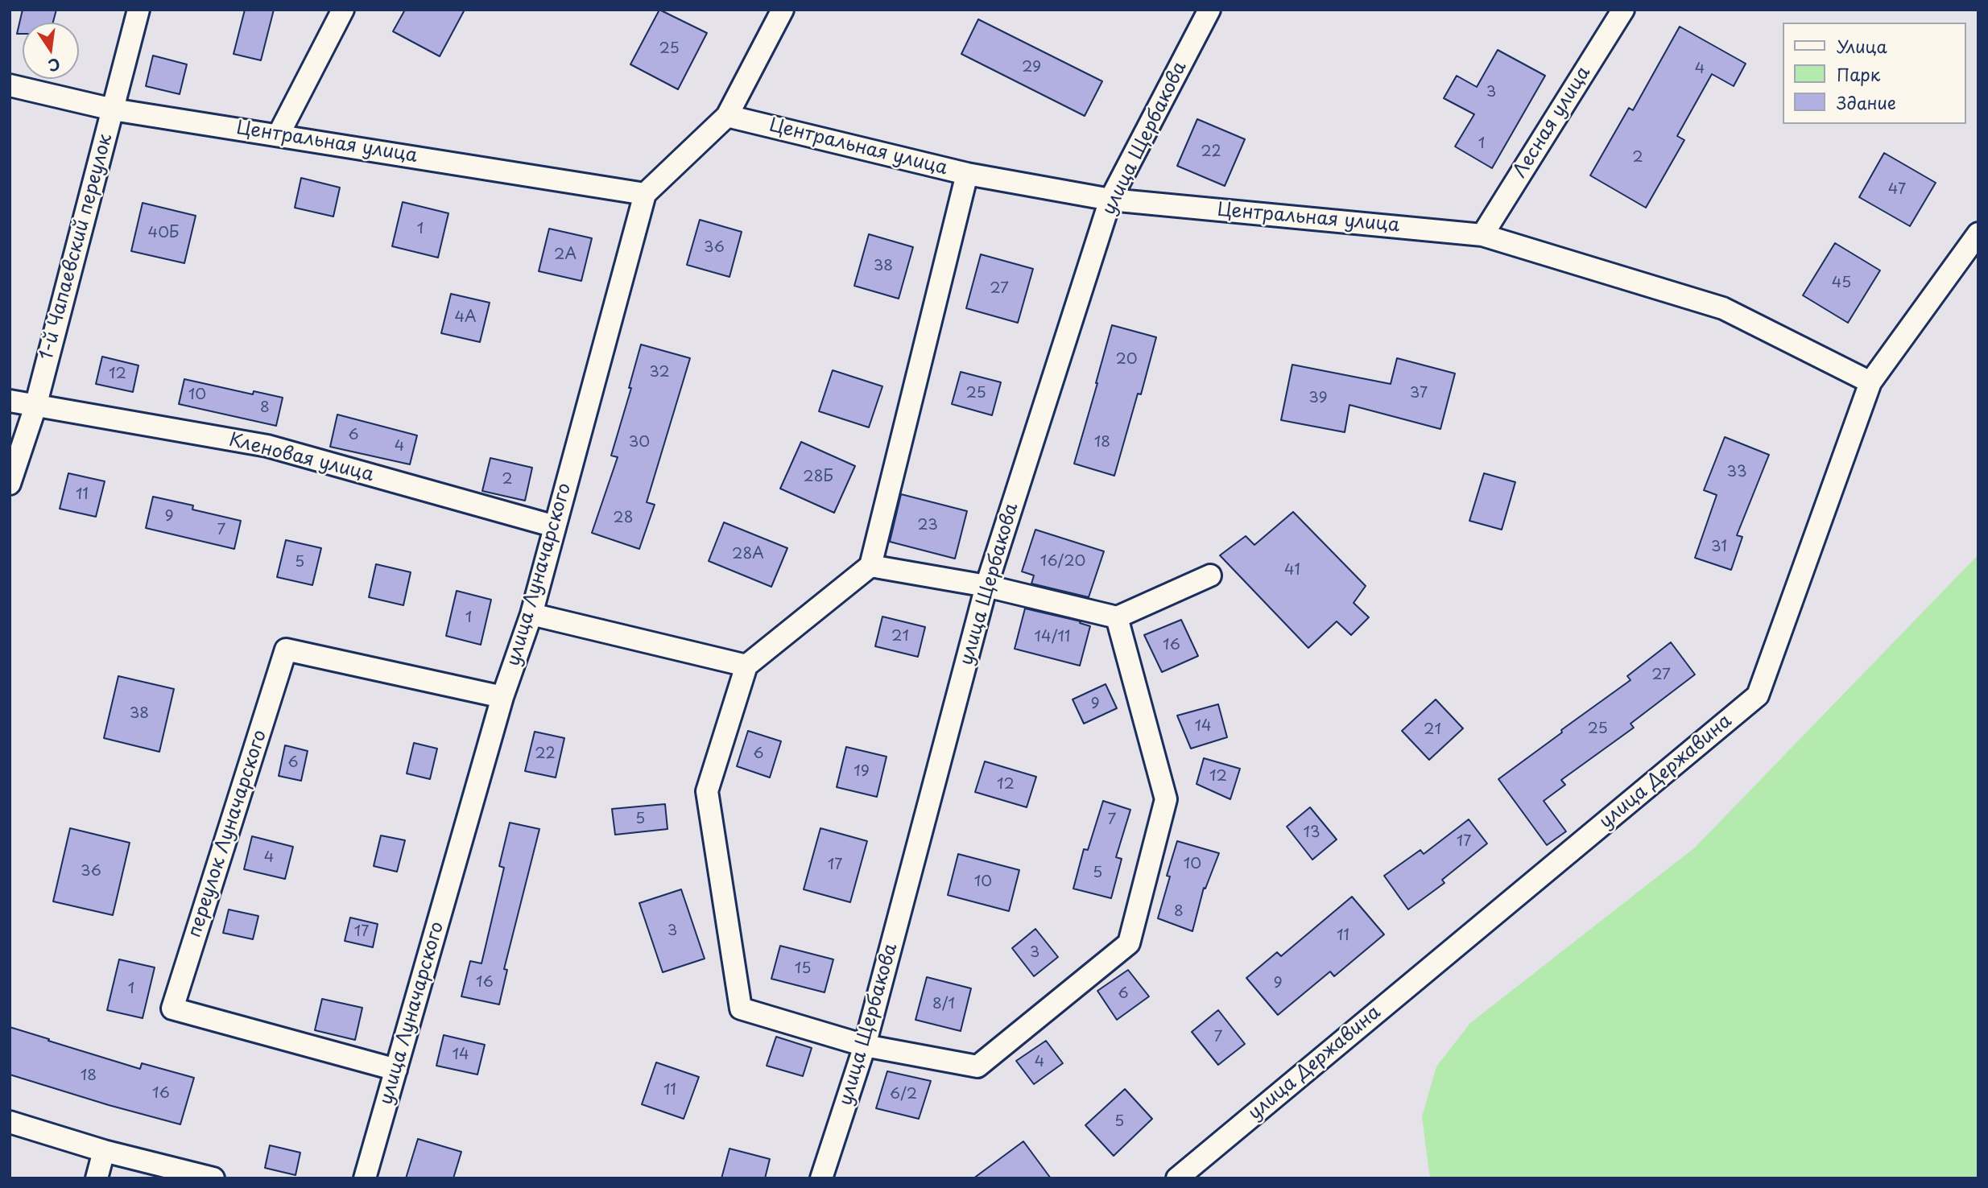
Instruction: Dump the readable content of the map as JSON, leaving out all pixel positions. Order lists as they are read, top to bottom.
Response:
{
  "streets": {
    "street": [
      "Лесная улица",
      "улица Щербакова",
      "Центральная улица",
      "1-й Чапаевский переулок",
      "Кленовая улица",
      "улица Луначарского",
      "улица Державина",
      "переулок Луначарского"
    ]
  },
  "crossings": [
    ["Лесная улица", "Центральная улица"],
    ["улица Щербакова", "Центральная улица"],
    ["Центральная улица", "1-й Чапаевский переулок"],
    ["Центральная улица", "улица Луначарского"],
    ["Центральная улица", "улица Державина"],
    ["1-й Чапаевский переулок", "Кленовая улица"],
    ["Кленовая улица", "улица Луначарского"],
    ["улица Луначарского", "переулок Луначарского"]
  ],
  "house_numbers": [
    "25",
    "29",
    "4",
    "3",
    "1",
    "22",
    "2",
    "47",
    "1",
    "40Б",
    "36",
    "2А",
    "38",
    "45",
    "27",
    "4А",
    "20",
    "32",
    "12",
    "25",
    "37",
    "10",
    "39",
    "8",
    "6",
    "30",
    "18",
    "4",
    "33",
    "28Б",
    "2",
    "11",
    "9",
    "28",
    "23",
    "7",
    "31",
    "28А",
    "16/20",
    "5",
    "41",
    "1",
    "21",
    "14/11",
    "16",
    "27",
    "9",
    "38",
    "14",
    "25",
    "21",
    "22",
    "6",
    "6",
    "19",
    "12",
    "12",
    "5",
    "7",
    "13",
    "17",
    "4",
    "10",
    "17",
    "36",
    "5",
    "10",
    "8",
    "3",
    "17",
    "11",
    "3",
    "15",
    "16",
    "9",
    "1",
    "6",
    "8/1",
    "7",
    "14",
    "4",
    "18",
    "11",
    "16",
    "6/2",
    "5"
  ],
  "legend": ["Улица", "Парк", "Здание"],
  "north": "bottom"
}
